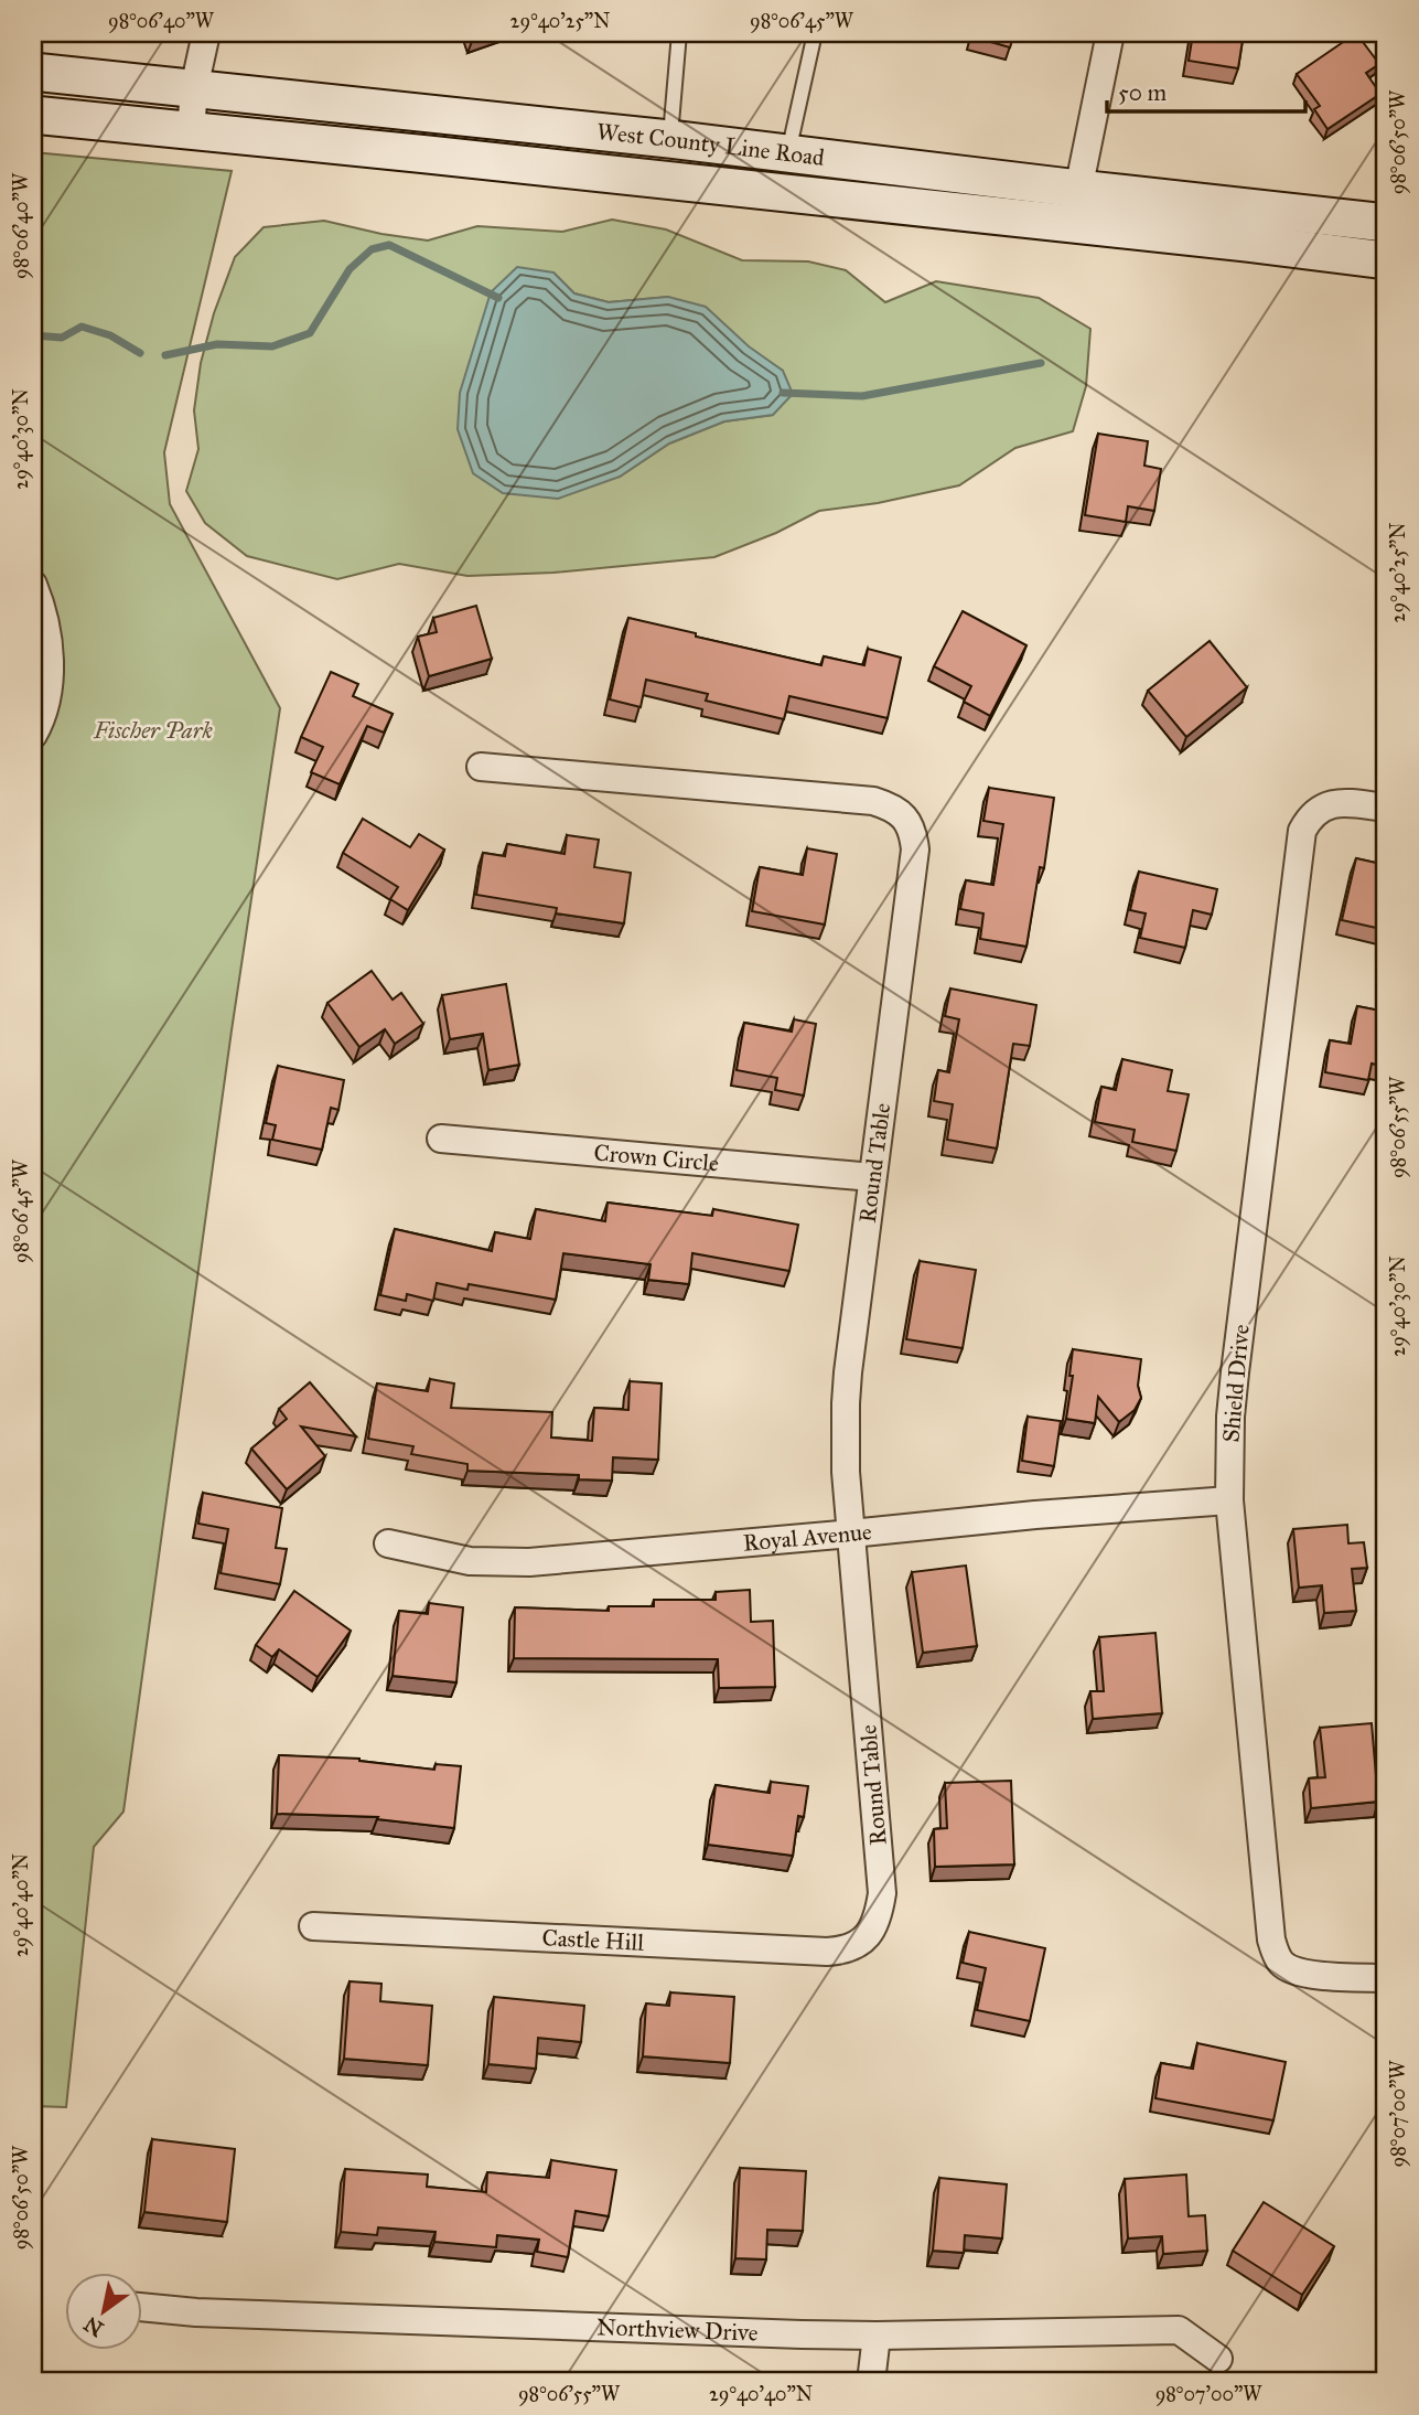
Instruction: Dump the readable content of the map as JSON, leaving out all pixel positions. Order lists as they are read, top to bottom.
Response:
{
  "streets": {
    "main road": ["West County Line Road"],
    "street": [
      "Crown Circle",
      "Round Table",
      "Shield Drive",
      "Royal Avenue",
      "Castle Hill",
      "Northview Drive"
    ]
  },
  "crossings": [
    ["Crown Circle", "Round Table"],
    ["Round Table", "Royal Avenue"],
    ["Round Table", "Castle Hill"],
    ["Shield Drive", "Royal Avenue"]
  ],
  "parks": ["Fischer Park"],
  "scale_bar": "50 m",
  "north": "bottom left",
  "coordinates": [
    "98°06'40\"W",
    "29°40'25\"N",
    "98°06'45\"W",
    "98°06'50\"W",
    "29°40'30\"N",
    "98°06'55\"W",
    "29°40'40\"N",
    "98°07'00\"W"
  ]
}
